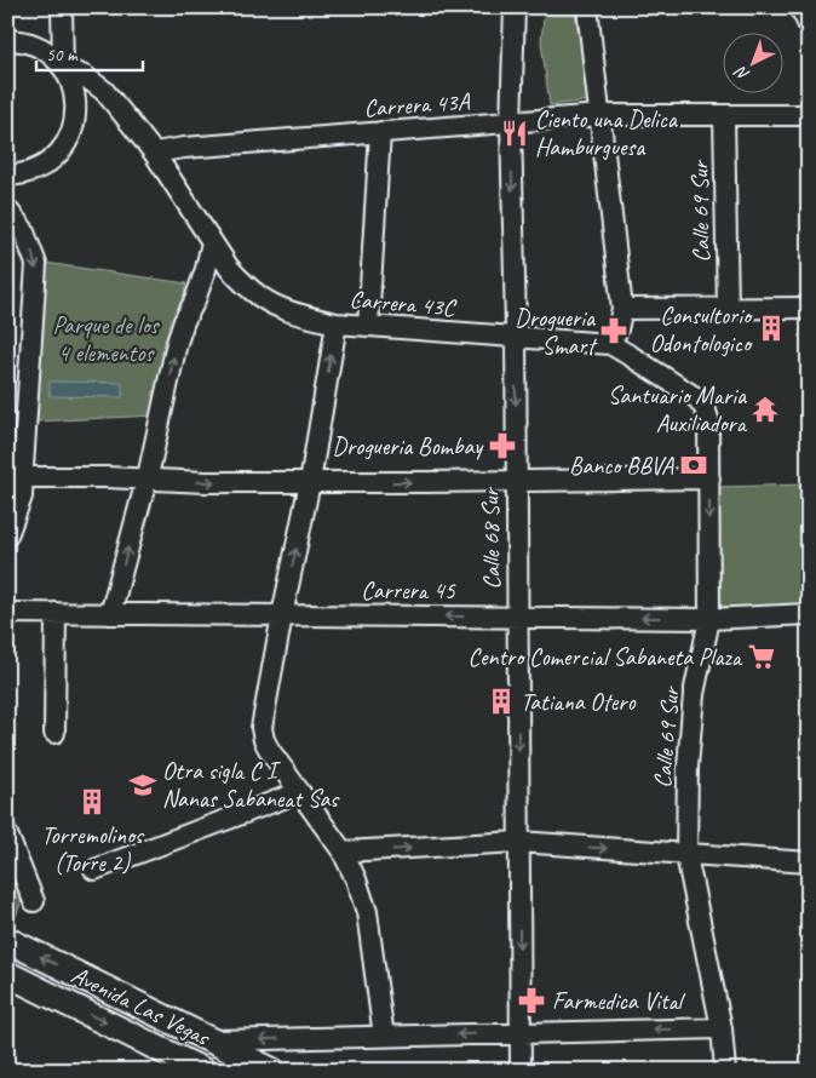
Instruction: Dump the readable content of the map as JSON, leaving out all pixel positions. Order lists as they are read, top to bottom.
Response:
{
  "streets": {
    "main road": ["Avenida Las Vegas"],
    "street": [
      "Carrera 43A",
      "Calle 69 Sur",
      "Carrera 43C",
      "Calle 68 Sur",
      "Carrera 45"
    ]
  },
  "crossings": [
    ["Carrera 43A", "Calle 69 Sur"],
    ["Carrera 43A", "Carrera 43C"],
    ["Carrera 43A", "Calle 68 Sur"],
    ["Calle 69 Sur", "Carrera 43C"],
    ["Calle 69 Sur", "Carrera 45"],
    ["Carrera 43C", "Calle 68 Sur"],
    ["Calle 68 Sur", "Carrera 45"]
  ],
  "parks": ["Parque de los 4 elementos"],
  "places": {
    "restaurant": ["Ciento una Delica Hamburguesa"],
    "building": ["Consultorio Odontologico", "Tatiana Otero", "Torremolinos (Torre 2)"],
    "pharmacy": ["Drogueria Smart", "Drogueria Bombay", "Farmedica Vital"],
    "temple": ["Santuario Maria Auxiliadora"],
    "bank": ["Banco BBVA"],
    "supermarket": ["Centro Comercial Sabaneta Plaza"],
    "school or university": ["Otra sigla C I Nanas Sabaneat Sas"]
  },
  "scale_bar": "50 m",
  "north": "bottom left"
}
